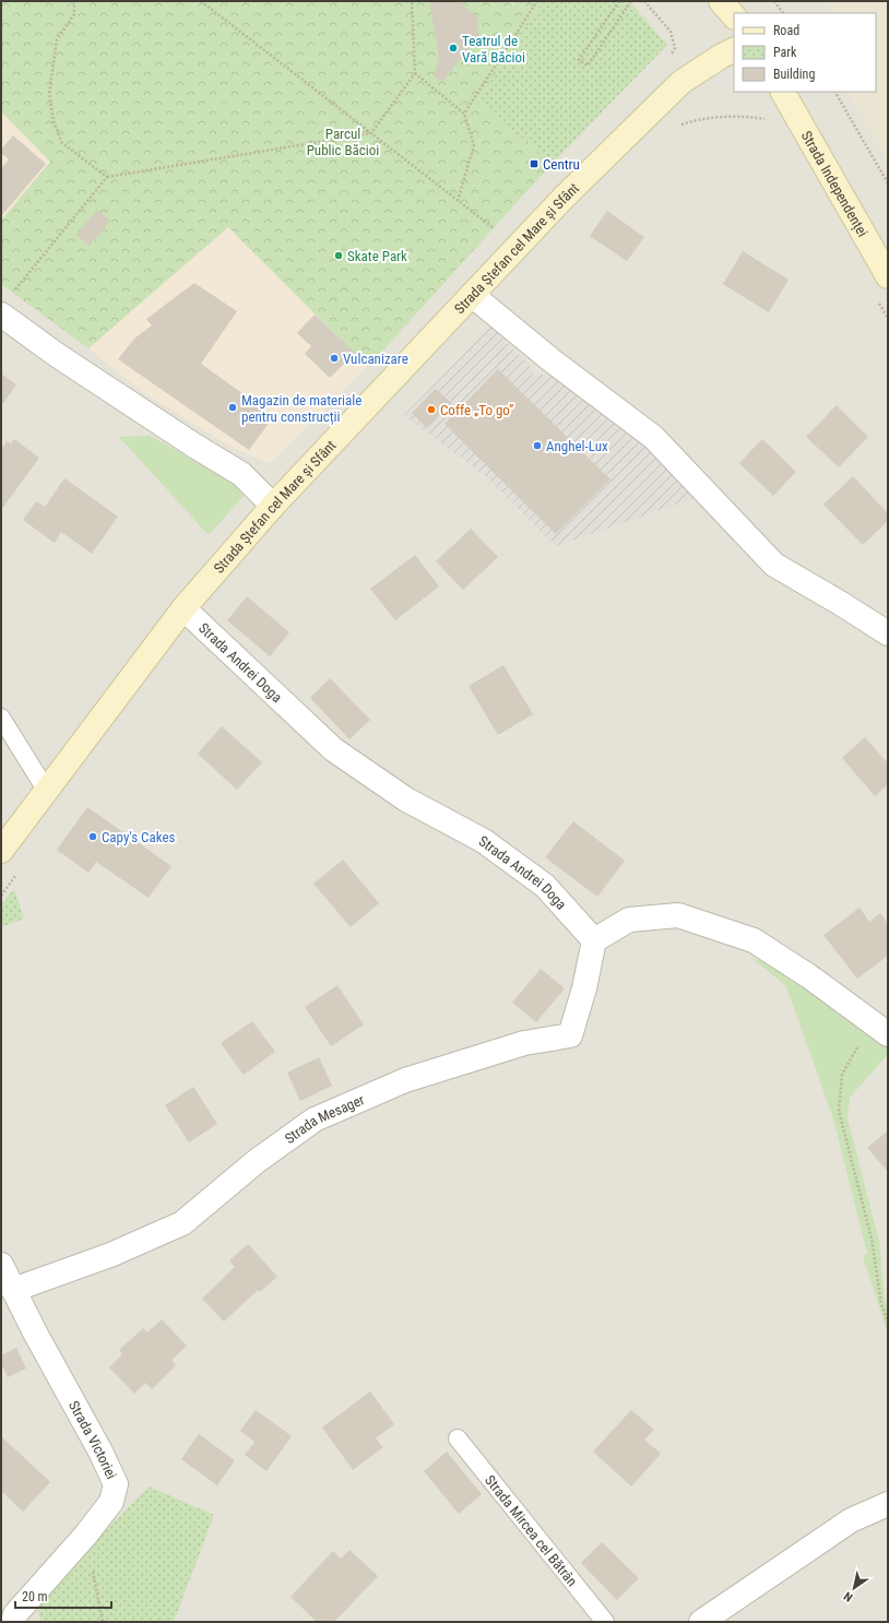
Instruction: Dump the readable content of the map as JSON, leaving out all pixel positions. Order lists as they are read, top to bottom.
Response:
{
  "streets": {
    "main road": ["Strada Independenței", "Strada Ștefan cel Mare și Sfânt"],
    "street": ["Strada Andrei Doga", "Strada Mesager", "Strada Victoriei"],
    "lane": ["Strada Mircea cel Bătrân"]
  },
  "crossings": [
    ["Strada Ștefan cel Mare și Sfânt", "Strada Andrei Doga"],
    ["Strada Andrei Doga", "Strada Mesager"],
    ["Strada Mesager", "Strada Victoriei"]
  ],
  "parks": ["Parcul Public Băcioi"],
  "places": {
    "other": [
      "Teatrul de Vară Băcioi",
      "Skate Park",
      "Vulcanizare",
      "Magazin de materiale pentru construcții",
      "Coffe „To go”",
      "Anghel-Lux",
      "Capy's Cakes"
    ],
    "transit": ["Centru"]
  },
  "legend": ["Road", "Park", "Building"],
  "scale_bar": "20 m",
  "north": "bottom left"
}
